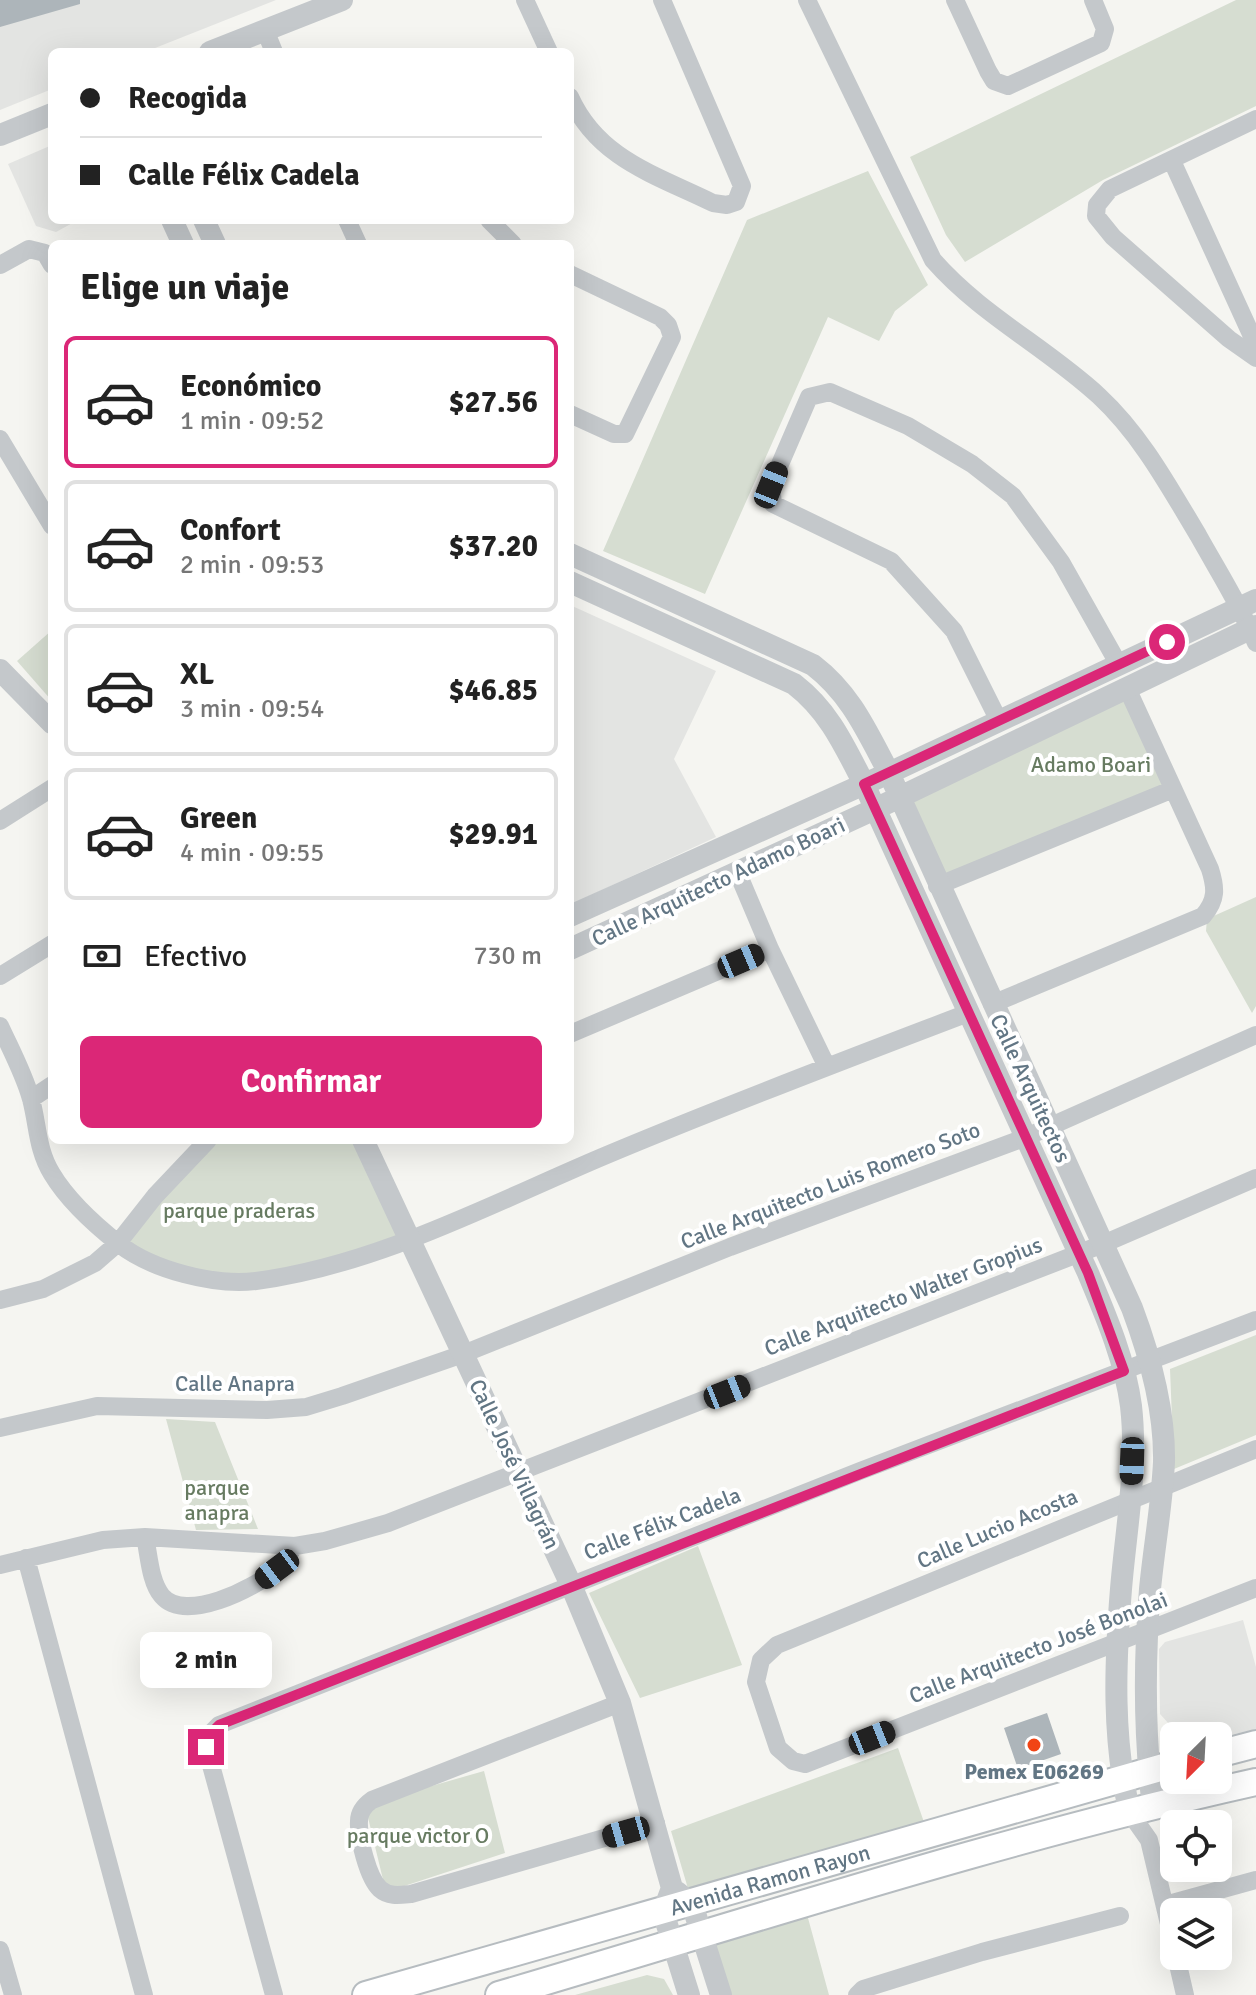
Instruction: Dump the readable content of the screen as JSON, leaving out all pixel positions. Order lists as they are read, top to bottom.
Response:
{
  "streets": {
    "main road": ["Avenida Ramon Rayon"],
    "street": [
      "Calle Arquitecto Adamo Boari",
      "Calle Arquitectos",
      "Calle Arquitecto Luis Romero Soto",
      "Calle Arquitecto Walter Gropius",
      "Calle Anapra",
      "Calle José Villagrán",
      "Calle Félix Cadela",
      "Calle Lucio Acosta",
      "Calle Arquitecto José Bonolai"
    ]
  },
  "crossings": [
    ["Calle Arquitecto Adamo Boari", "Calle Arquitectos"],
    ["Calle Arquitectos", "Calle Arquitecto Luis Romero Soto"],
    ["Calle Arquitectos", "Calle Arquitecto Walter Gropius"],
    ["Calle Arquitectos", "Calle Félix Cadela"],
    ["Calle Arquitectos", "Calle Lucio Acosta"],
    ["Calle Arquitectos", "Calle Arquitecto José Bonolai"],
    ["Calle Arquitectos", "Avenida Ramon Rayon"],
    ["Calle Arquitecto Luis Romero Soto", "Calle Anapra"],
    ["Calle Arquitecto Luis Romero Soto", "Calle José Villagrán"],
    ["Calle Arquitecto Walter Gropius", "Calle José Villagrán"],
    ["Calle Anapra", "Calle José Villagrán"],
    ["Calle José Villagrán", "Calle Félix Cadela"],
    ["Calle José Villagrán", "Avenida Ramon Rayon"],
    ["Calle Lucio Acosta", "Calle Arquitecto José Bonolai"]
  ],
  "parks": [
    "Adamo Boari",
    "parque praderas",
    "parque anapra",
    "parque victor O"
  ],
  "places": ["Pemex E06269"],
  "north": "bottom left",
  "page": {
    "banner": ["Recogida", "Calle Félix Cadela"],
    "heading": "Elige un viaje",
    "list": [
      {
        "name": "Económico",
        "note": "1 min · 09:52",
        "value": "$27.56"
      },
      {
        "name": "Confort",
        "note": "2 min · 09:53",
        "value": "$37.20"
      },
      {
        "name": "XL",
        "note": "3 min · 09:54",
        "value": "$46.85"
      },
      {
        "name": "Green",
        "note": "4 min · 09:55",
        "value": "$29.91"
      }
    ],
    "pay": ["Efectivo", "730 m"],
    "buttons": "Confirmar",
    "bubble": "2 min"
  }
}
